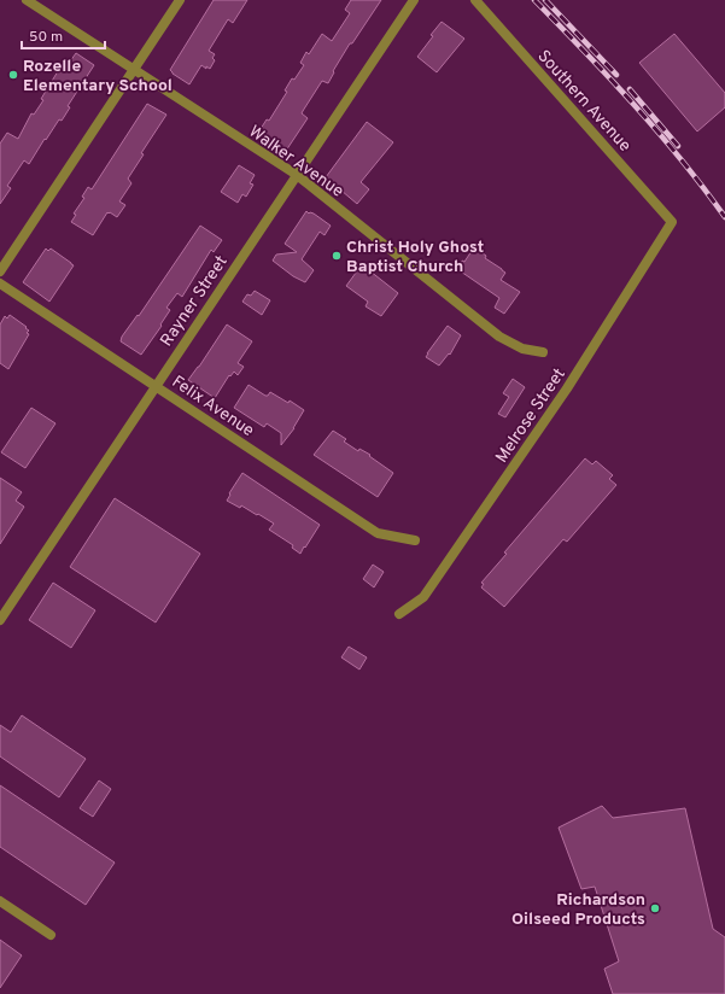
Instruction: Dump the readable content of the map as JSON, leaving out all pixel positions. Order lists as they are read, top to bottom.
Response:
{
  "streets": {
    "street": [
      "Southern Avenue",
      "Walker Avenue",
      "Rayner Street",
      "Felix Avenue",
      "Melrose Street"
    ]
  },
  "crossings": [
    ["Southern Avenue", "Melrose Street"],
    ["Walker Avenue", "Rayner Street"],
    ["Rayner Street", "Felix Avenue"]
  ],
  "places": ["Rozelle Elementary School", "Christ Holy Ghost Baptist Church", "Richardson Oilseed Products"],
  "scale_bar": "50 m"
}
